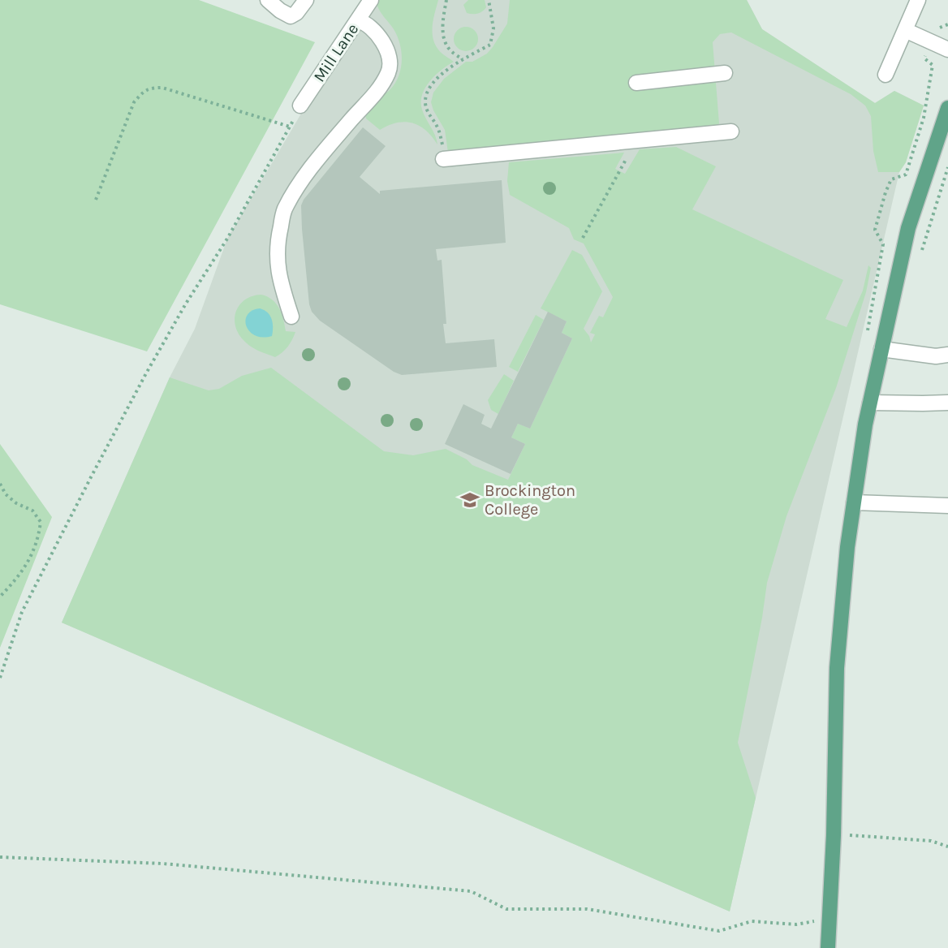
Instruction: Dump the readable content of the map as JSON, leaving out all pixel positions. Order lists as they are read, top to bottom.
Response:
{
  "streets": {
    "street": ["Mill Lane"]
  },
  "places": {
    "school or university": ["Brockington College"]
  }
}
